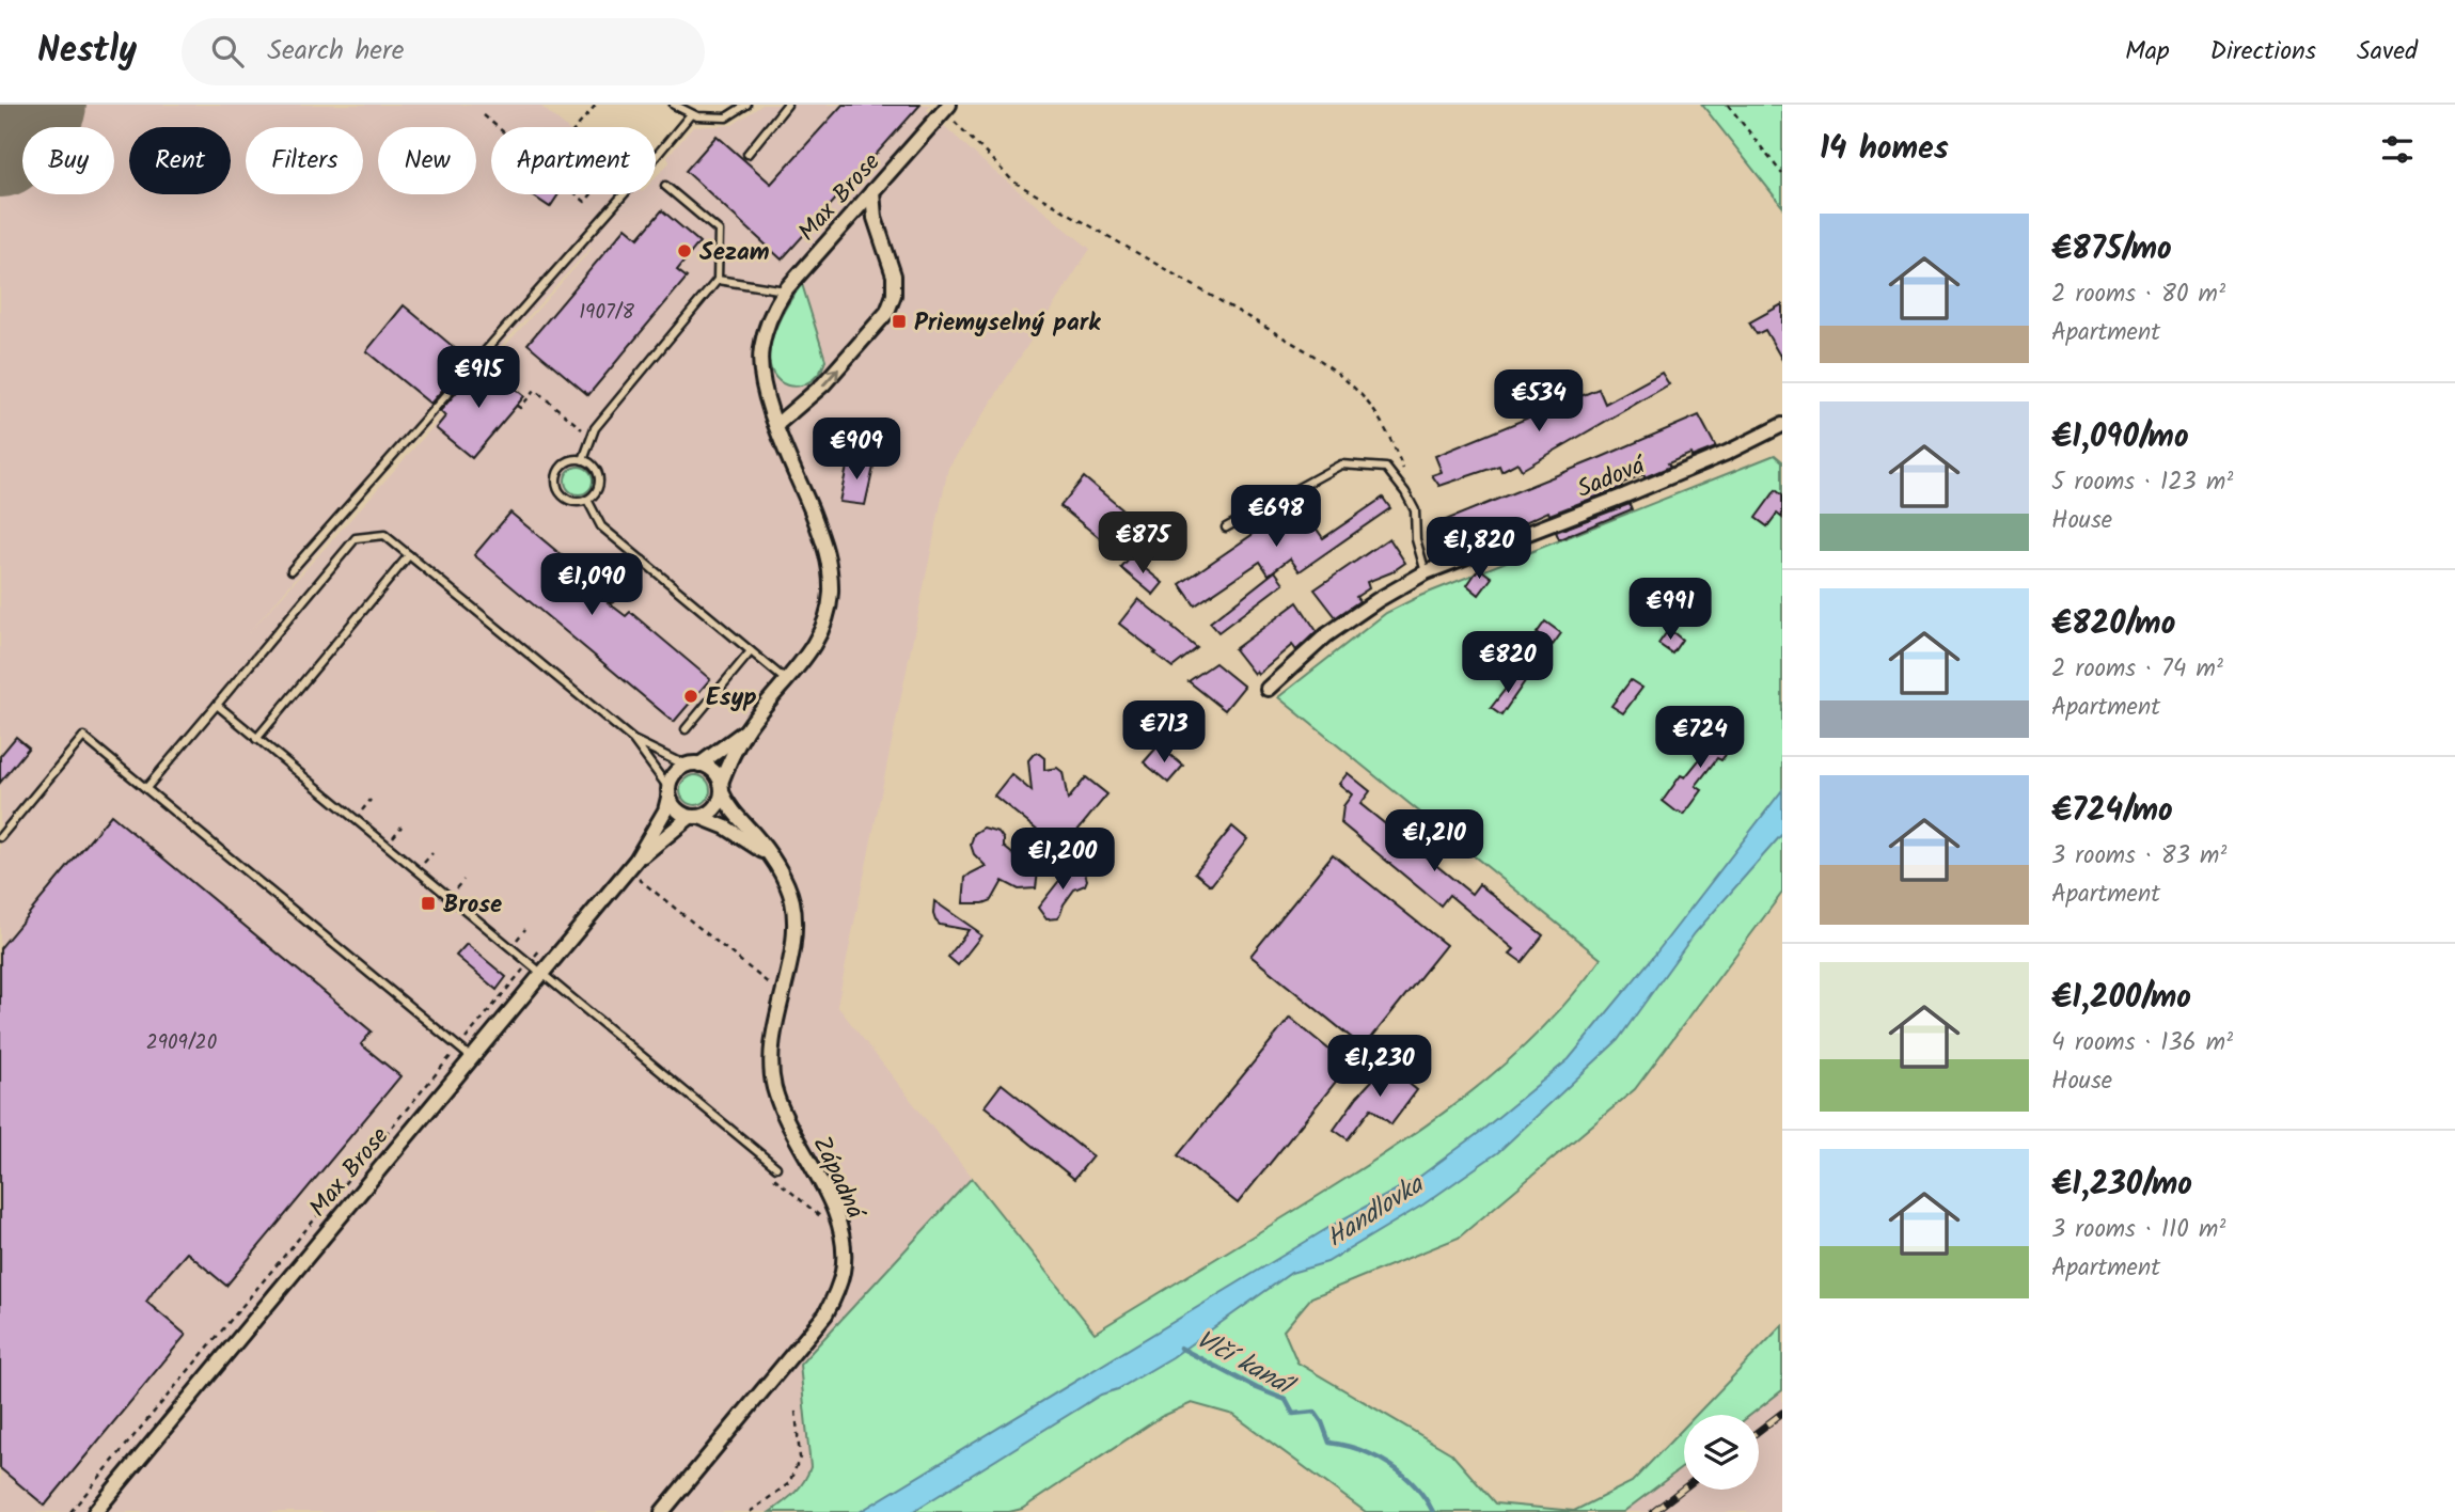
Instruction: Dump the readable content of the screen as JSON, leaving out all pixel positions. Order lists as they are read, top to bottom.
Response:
{
  "streets": {
    "street": ["Max Brose", "Sadová", "Západná"]
  },
  "crossings": [
    ["Max Brose", "Západná"]
  ],
  "water": ["Handlovka", "Vlčí kanál"],
  "places": {
    "other": ["Sezam", "Esyp"],
    "transit": ["Priemyselný park", "Brose"]
  },
  "house_numbers": ["1907/8", "2909/20"],
  "page": {
    "header": "Nestly",
    "search": "Search here",
    "nav": ["Map", "Directions", "Saved"],
    "heading": "14 homes",
    "chip": [
      "Buy",
      "Rent",
      "Filters",
      "New",
      "Apartment"
    ],
    "list": [
      {
        "name": "€875/mo",
        "note": "2 rooms · 80 m² · Apartment"
      },
      {
        "name": "€1,090/mo",
        "note": "5 rooms · 123 m² · House"
      },
      {
        "name": "€820/mo",
        "note": "2 rooms · 74 m² · Apartment"
      },
      {
        "name": "€724/mo",
        "note": "3 rooms · 83 m² · Apartment"
      },
      {
        "name": "€1,200/mo",
        "note": "4 rooms · 136 m² · House"
      },
      {
        "name": "€1,230/mo",
        "note": "3 rooms · 110 m² · Apartment"
      }
    ],
    "price": [
      "€915",
      "€534",
      "€909",
      "€698",
      "€875",
      "€1,820",
      "€1,090",
      "€991",
      "€820",
      "€713",
      "€724",
      "€1,210",
      "€1,200",
      "€1,230"
    ]
  }
}
